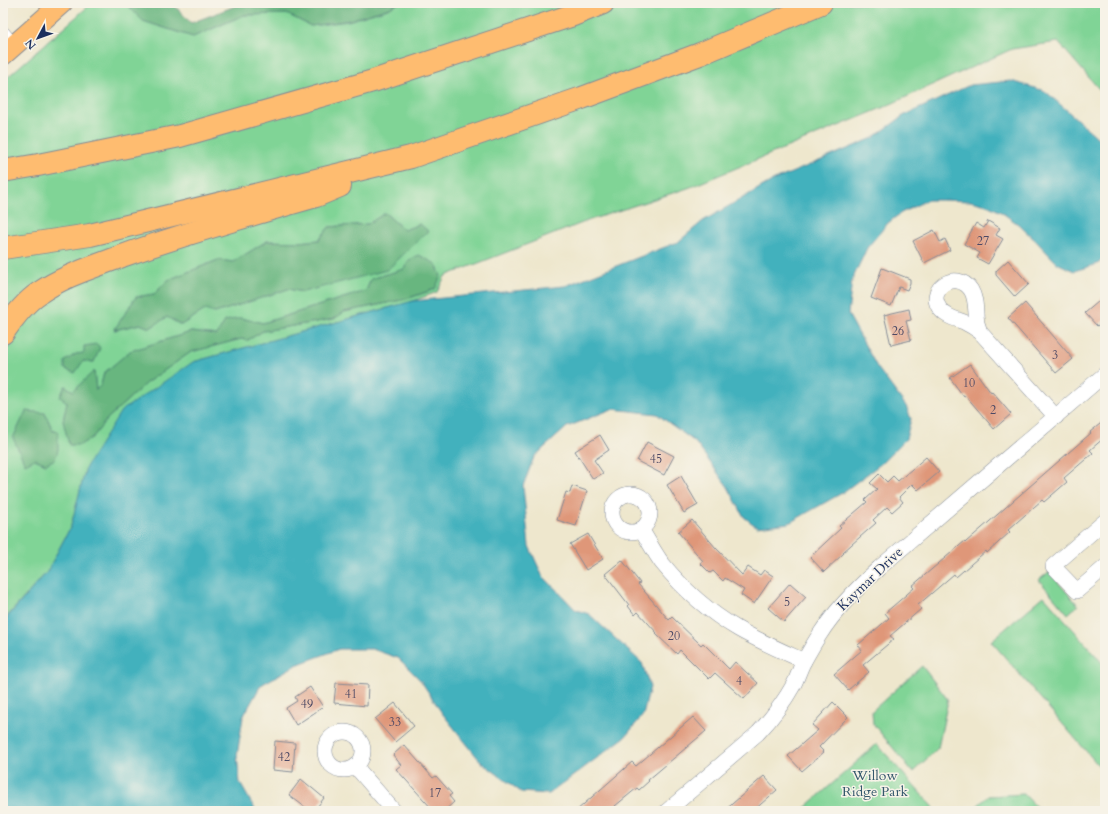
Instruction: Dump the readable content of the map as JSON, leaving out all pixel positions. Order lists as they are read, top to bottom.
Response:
{
  "streets": {
    "street": ["Kaymar Drive"]
  },
  "parks": ["Willow Ridge Park"],
  "house_numbers": [
    "27",
    "26",
    "3",
    "10",
    "2",
    "45",
    "5",
    "20",
    "4",
    "41",
    "49",
    "33",
    "42",
    "17"
  ],
  "north": "bottom left"
}
